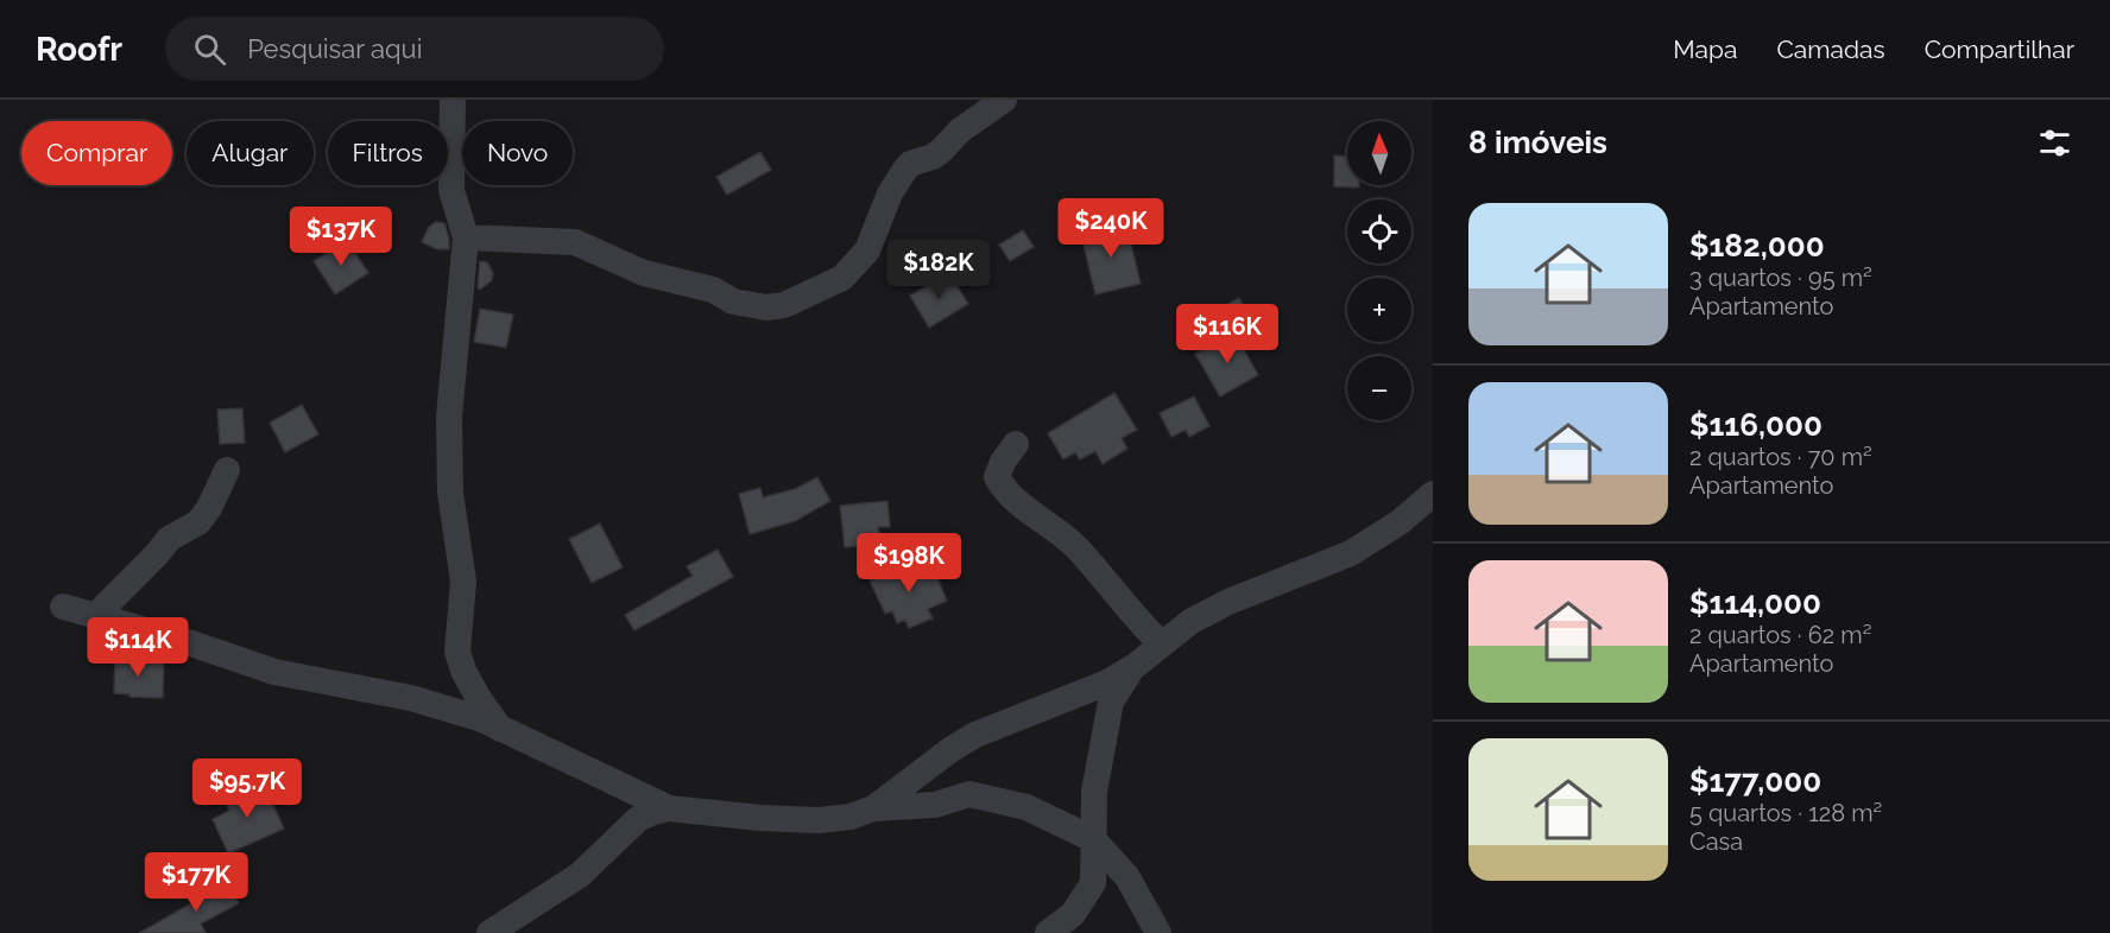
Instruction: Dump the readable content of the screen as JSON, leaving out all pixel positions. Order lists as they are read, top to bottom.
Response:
{
  "north": "top",
  "page": {
    "header": "Roofr",
    "search": "Pesquisar aqui",
    "nav": ["Mapa", "Camadas", "Compartilhar"],
    "heading": "8 imóveis",
    "map_buttons": ["+", "−"],
    "chip": [
      "Comprar",
      "Alugar",
      "Filtros",
      "Novo"
    ],
    "list": [
      {
        "name": "$182,000",
        "note": "3 quartos · 95 m² · Apartamento"
      },
      {
        "name": "$116,000",
        "note": "2 quartos · 70 m² · Apartamento"
      },
      {
        "name": "$114,000",
        "note": "2 quartos · 62 m² · Apartamento"
      },
      {
        "name": "$177,000",
        "note": "5 quartos · 128 m² · Casa"
      }
    ],
    "price": [
      "$240K",
      "$137K",
      "$182K",
      "$116K",
      "$198K",
      "$114K",
      "$95.7K",
      "$177K"
    ]
  }
}
